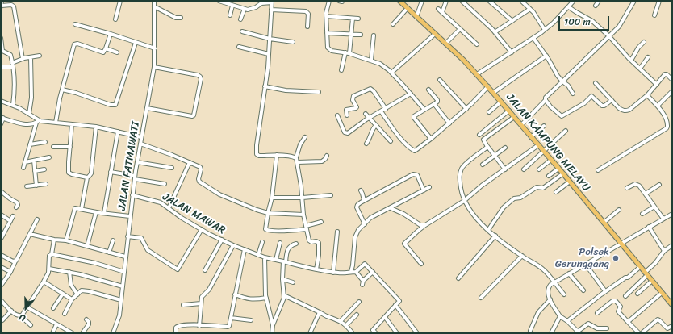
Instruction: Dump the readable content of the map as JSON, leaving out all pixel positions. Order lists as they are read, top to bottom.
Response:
{
  "streets": {
    "main road": ["JALAN KAMPUNG MELAYU"],
    "street": ["JALAN FATMAWATI", "JALAN MAWAR"]
  },
  "crossings": [
    ["JALAN FATMAWATI", "JALAN MAWAR"]
  ],
  "places": ["Polsek Gerunggang"],
  "scale_bar": "100 m",
  "north": "bottom"
}
